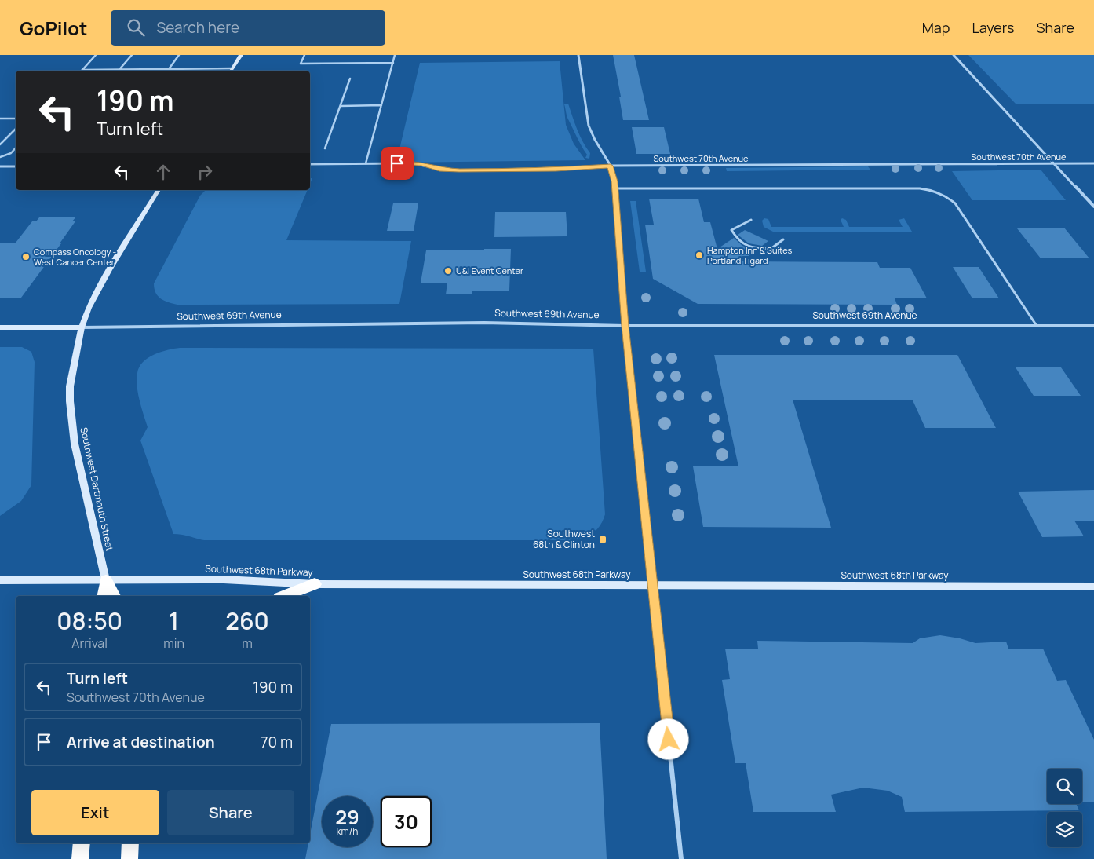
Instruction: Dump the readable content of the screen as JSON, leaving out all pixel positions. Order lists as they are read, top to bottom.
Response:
{
  "streets": {
    "main road": ["Southwest 69th Avenue", "Southwest Dartmouth Street", "Southwest 68th Parkway"],
    "street": ["Southwest 70th Avenue"]
  },
  "crossings": [
    ["Southwest 69th Avenue", "Southwest Dartmouth Street"],
    ["Southwest Dartmouth Street", "Southwest 68th Parkway"]
  ],
  "places": {
    "other": ["Hampton Inn & Suites Portland Tigard", "Compass Oncology - West Cancer Center", "U&I Event Center"],
    "transit": ["Southwest 68th & Clinton"]
  },
  "page": {
    "header": "GoPilot",
    "search": "Search here",
    "nav": ["Map", "Layers", "Share"],
    "turn": ["190 m", "Turn left"],
    "eta": [
      "08:50",
      "Arrival",
      "1",
      "min",
      "260",
      "m"
    ],
    "list": [
      {
        "name": "Turn left",
        "note": "Southwest 70th Avenue",
        "value": "190 m"
      },
      {
        "name": "Arrive at destination",
        "value": "70 m"
      }
    ],
    "buttons": ["Exit", "Share"],
    "speed": "29 km/h",
    "limit": "30"
  }
}
